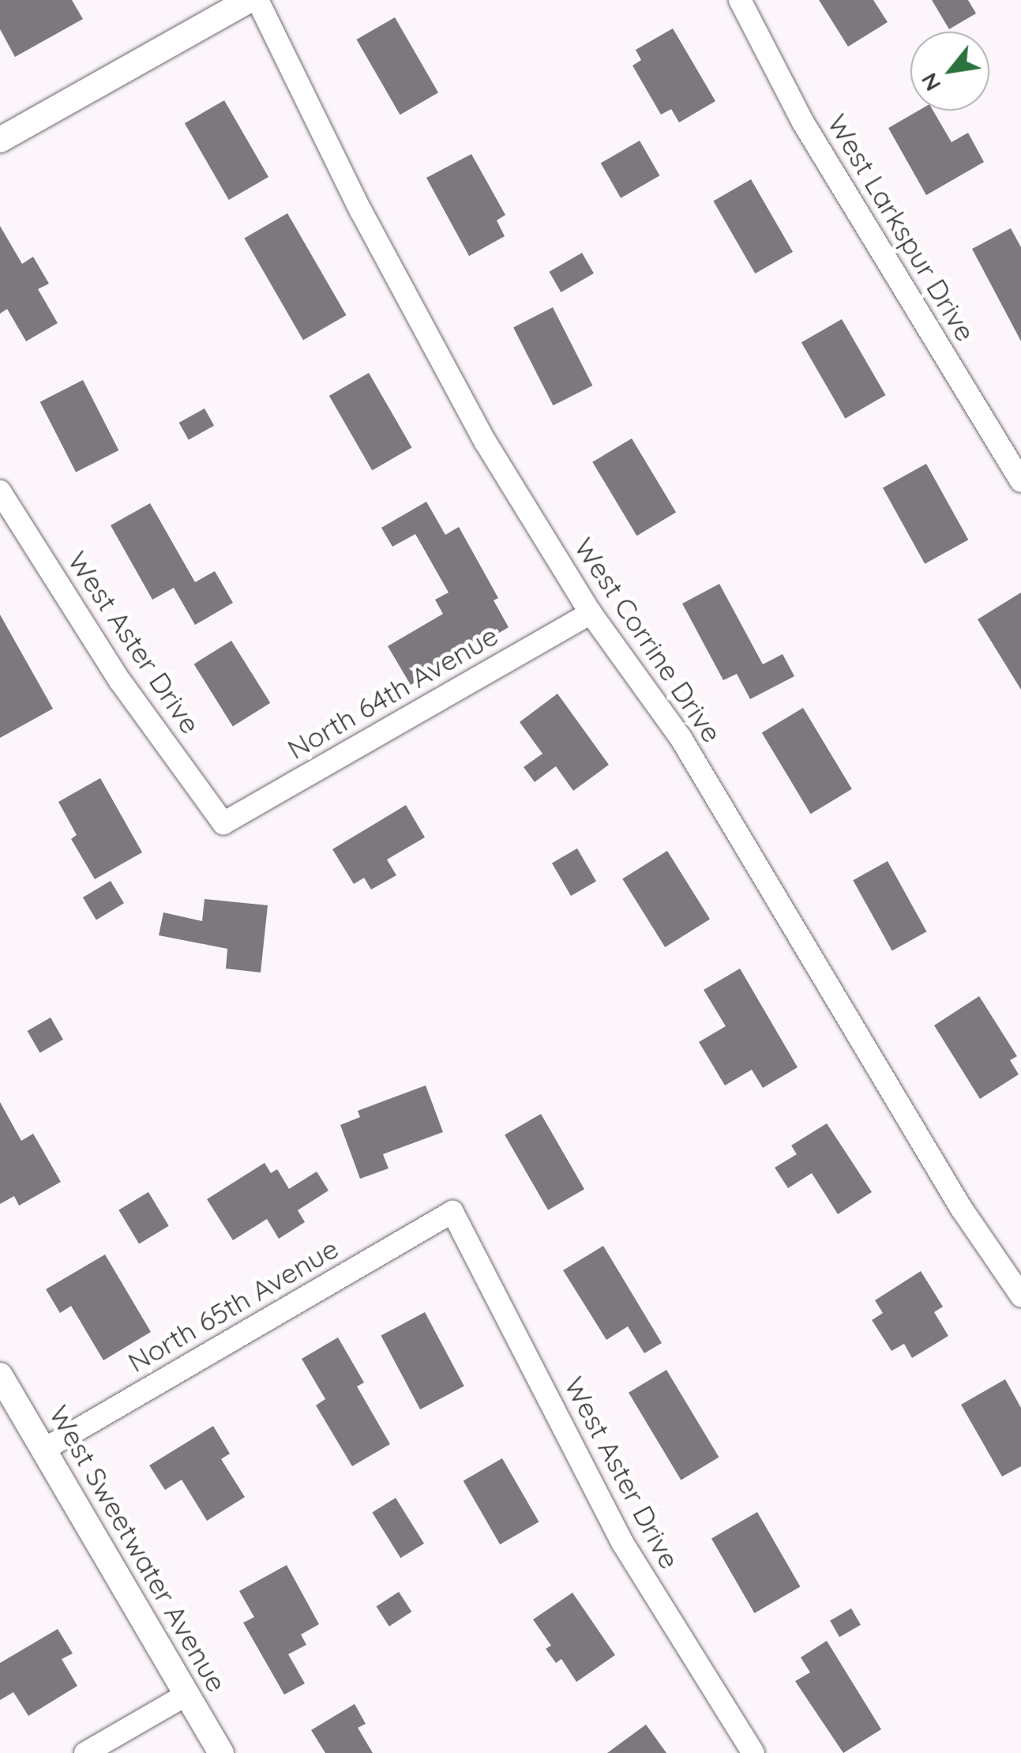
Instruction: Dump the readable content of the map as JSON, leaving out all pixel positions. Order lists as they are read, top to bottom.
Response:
{
  "streets": {
    "street": [
      "West Larkspur Drive",
      "West Corrine Drive",
      "West Aster Drive",
      "North 64th Avenue",
      "North 65th Avenue",
      "West Sweetwater Avenue"
    ]
  },
  "crossings": [
    ["West Corrine Drive", "North 64th Avenue"],
    ["West Aster Drive", "North 64th Avenue"],
    ["West Aster Drive", "North 65th Avenue"],
    ["North 65th Avenue", "West Sweetwater Avenue"]
  ],
  "north": "bottom left"
}
